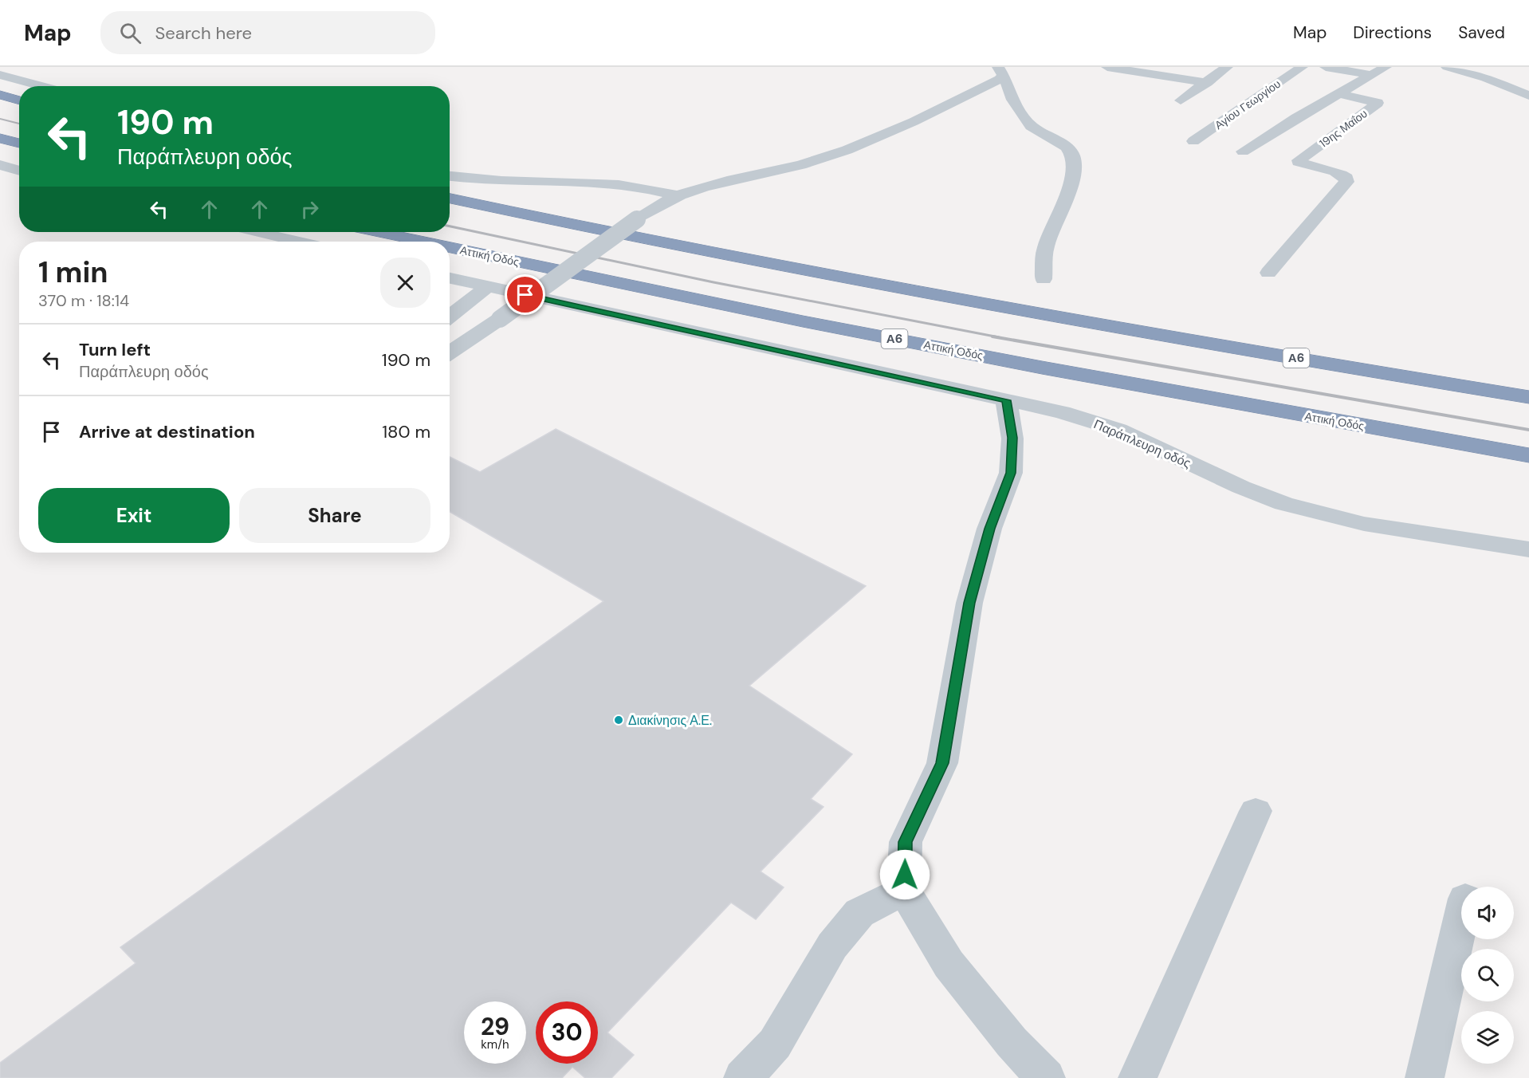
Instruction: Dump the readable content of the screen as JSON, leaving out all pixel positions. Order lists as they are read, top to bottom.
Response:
{
  "streets": {
    "highway": ["Αττική Οδός", "Α6"],
    "street": ["Αγίου Γεωργίου", "19ης Μαΐου", "Παράπλευρη οδός"]
  },
  "places": ["Διακίνησις Α.Ε."],
  "page": {
    "header": "Map",
    "search": "Search here",
    "nav": ["Map", "Directions", "Saved"],
    "turn": ["190 m", "Παράπλευρη οδός"],
    "heading": ["1 min", "370 m · 18:14"],
    "list": [
      {
        "name": "Turn left",
        "note": "Παράπλευρη οδός",
        "value": "190 m"
      },
      {
        "name": "Arrive at destination",
        "value": "180 m"
      }
    ],
    "buttons": ["Exit", "Share"],
    "speed": "29 km/h",
    "limit": "30"
  }
}
